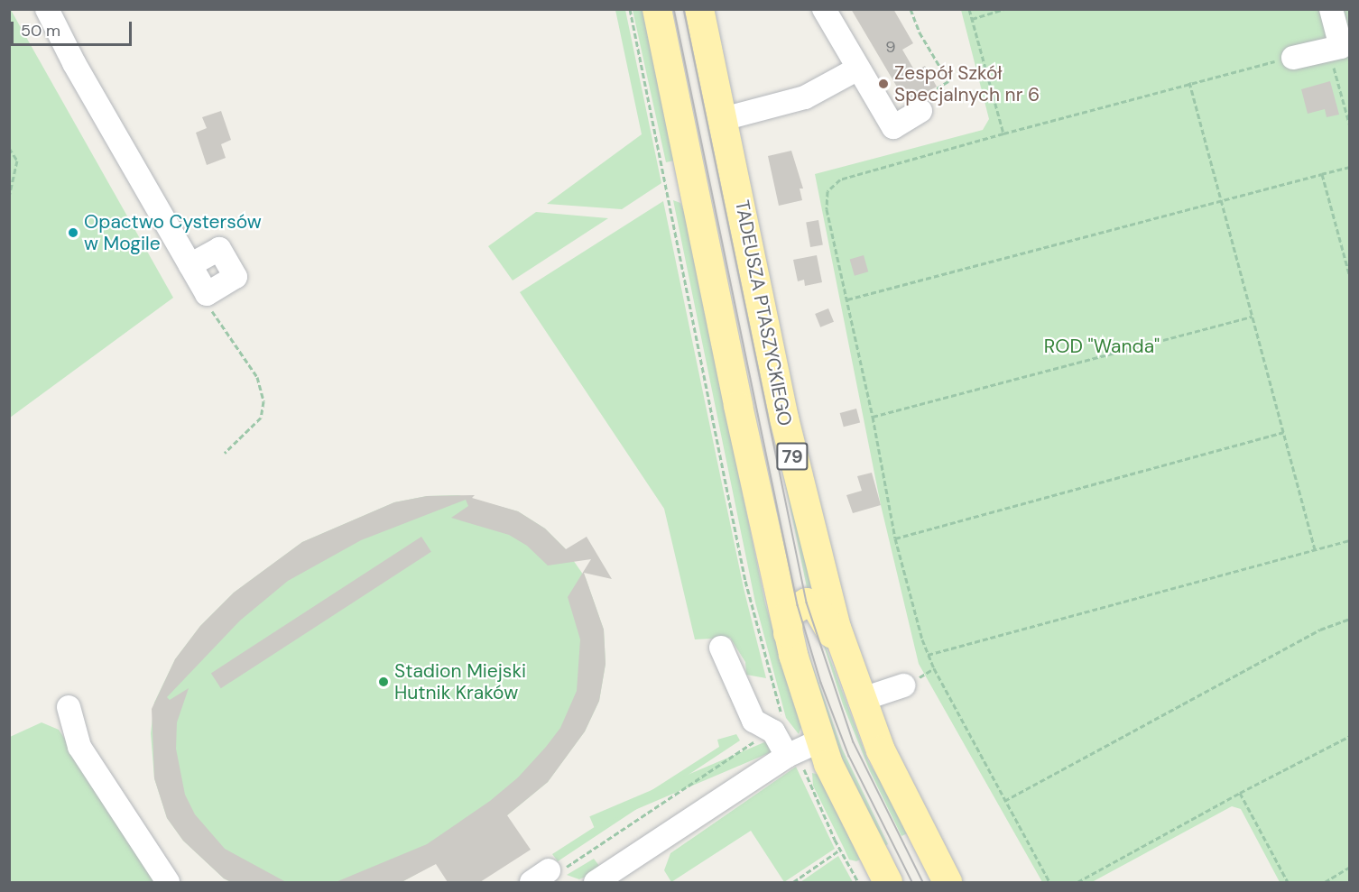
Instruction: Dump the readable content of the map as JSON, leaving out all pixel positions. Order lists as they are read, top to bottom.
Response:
{
  "streets": {
    "main road": ["TADEUSZA PTASZYCKIEGO", "79"]
  },
  "parks": ["ROD \"Wanda\""],
  "places": ["Zespół Szkół Specjalnych nr 6", "Opactwo Cystersów w Mogile", "Stadion Miejski Hutnik Kraków"],
  "house_numbers": ["9"],
  "scale_bar": "50 m"
}
